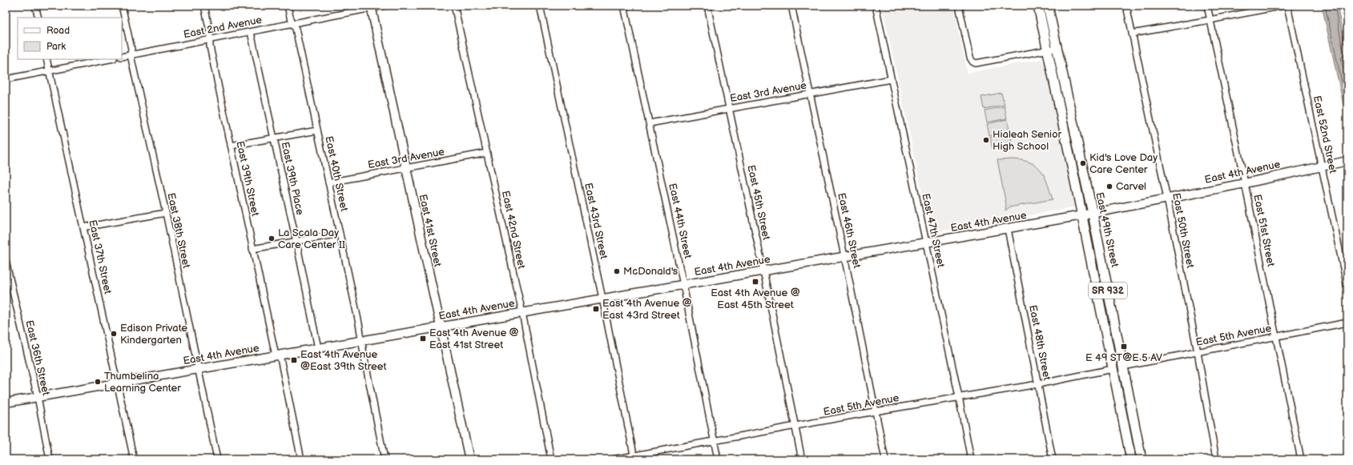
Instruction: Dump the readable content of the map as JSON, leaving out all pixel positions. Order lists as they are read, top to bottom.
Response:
{
  "streets": {
    "main road": [
      "East 4th Avenue",
      "East 49th Street",
      "East 41st Street",
      "SR 932"
    ],
    "street": [
      "East 2nd Avenue",
      "East 3rd Avenue",
      "East 52nd Street",
      "East 40th Street",
      "East 39th Street",
      "East 39th Place",
      "East 45th Street",
      "East 43rd Street",
      "East 44th Street",
      "East 42nd Street",
      "East 38th Street",
      "East 46th Street",
      "East 47th Street",
      "East 50th Street",
      "East 51st Street",
      "East 37th Street",
      "East 5th Avenue",
      "East 48th Street",
      "East 36th Street"
    ]
  },
  "crossings": [
    ["East 2nd Avenue", "East 40th Street"],
    ["East 2nd Avenue", "East 39th Street"],
    ["East 2nd Avenue", "East 39th Place"],
    ["East 2nd Avenue", "East 38th Street"],
    ["East 2nd Avenue", "East 41st Street"],
    ["East 3rd Avenue", "East 40th Street"],
    ["East 3rd Avenue", "East 45th Street"],
    ["East 3rd Avenue", "East 44th Street"],
    ["East 3rd Avenue", "East 42nd Street"],
    ["East 3rd Avenue", "East 41st Street"],
    ["East 3rd Avenue", "East 46th Street"],
    ["East 3rd Avenue", "East 47th Street"],
    ["East 52nd Street", "East 4th Avenue"],
    ["East 4th Avenue", "East 40th Street"],
    ["East 4th Avenue", "East 39th Street"],
    ["East 4th Avenue", "East 39th Place"],
    ["East 4th Avenue", "East 45th Street"],
    ["East 4th Avenue", "East 43rd Street"],
    ["East 4th Avenue", "East 44th Street"],
    ["East 4th Avenue", "East 42nd Street"],
    ["East 4th Avenue", "East 49th Street"],
    ["East 4th Avenue", "East 38th Street"],
    ["East 4th Avenue", "East 41st Street"],
    ["East 4th Avenue", "East 46th Street"],
    ["East 4th Avenue", "East 47th Street"],
    ["East 4th Avenue", "East 50th Street"],
    ["East 4th Avenue", "East 51st Street"],
    ["East 4th Avenue", "East 37th Street"],
    ["East 4th Avenue", "East 48th Street"],
    ["East 4th Avenue", "East 36th Street"],
    ["East 45th Street", "East 5th Avenue"],
    ["East 43rd Street", "East 5th Avenue"],
    ["East 44th Street", "East 5th Avenue"],
    ["East 49th Street", "East 5th Avenue"],
    ["East 46th Street", "East 5th Avenue"],
    ["East 47th Street", "East 5th Avenue"],
    ["East 50th Street", "East 5th Avenue"],
    ["East 51st Street", "East 5th Avenue"],
    ["East 5th Avenue", "East 48th Street"]
  ],
  "places": {
    "other": [
      "Hialeah Senior High School",
      "Kid's Love Day Care Center",
      "Carvel",
      "La Scala Day Care Center II",
      "McDonald's",
      "Edison Private Kindergarten",
      "Thumbelina Learning Center"
    ],
    "transit": [
      "East 4th Avenue @ East 45th Street",
      "East 4th Avenue @ East 43rd Street",
      "East 4th Avenue @ East 41st Street",
      "E 49 ST@E 5 AV",
      "East 4th Avenue @East 39th Street"
    ]
  },
  "legend": ["Road", "Park"]
}
